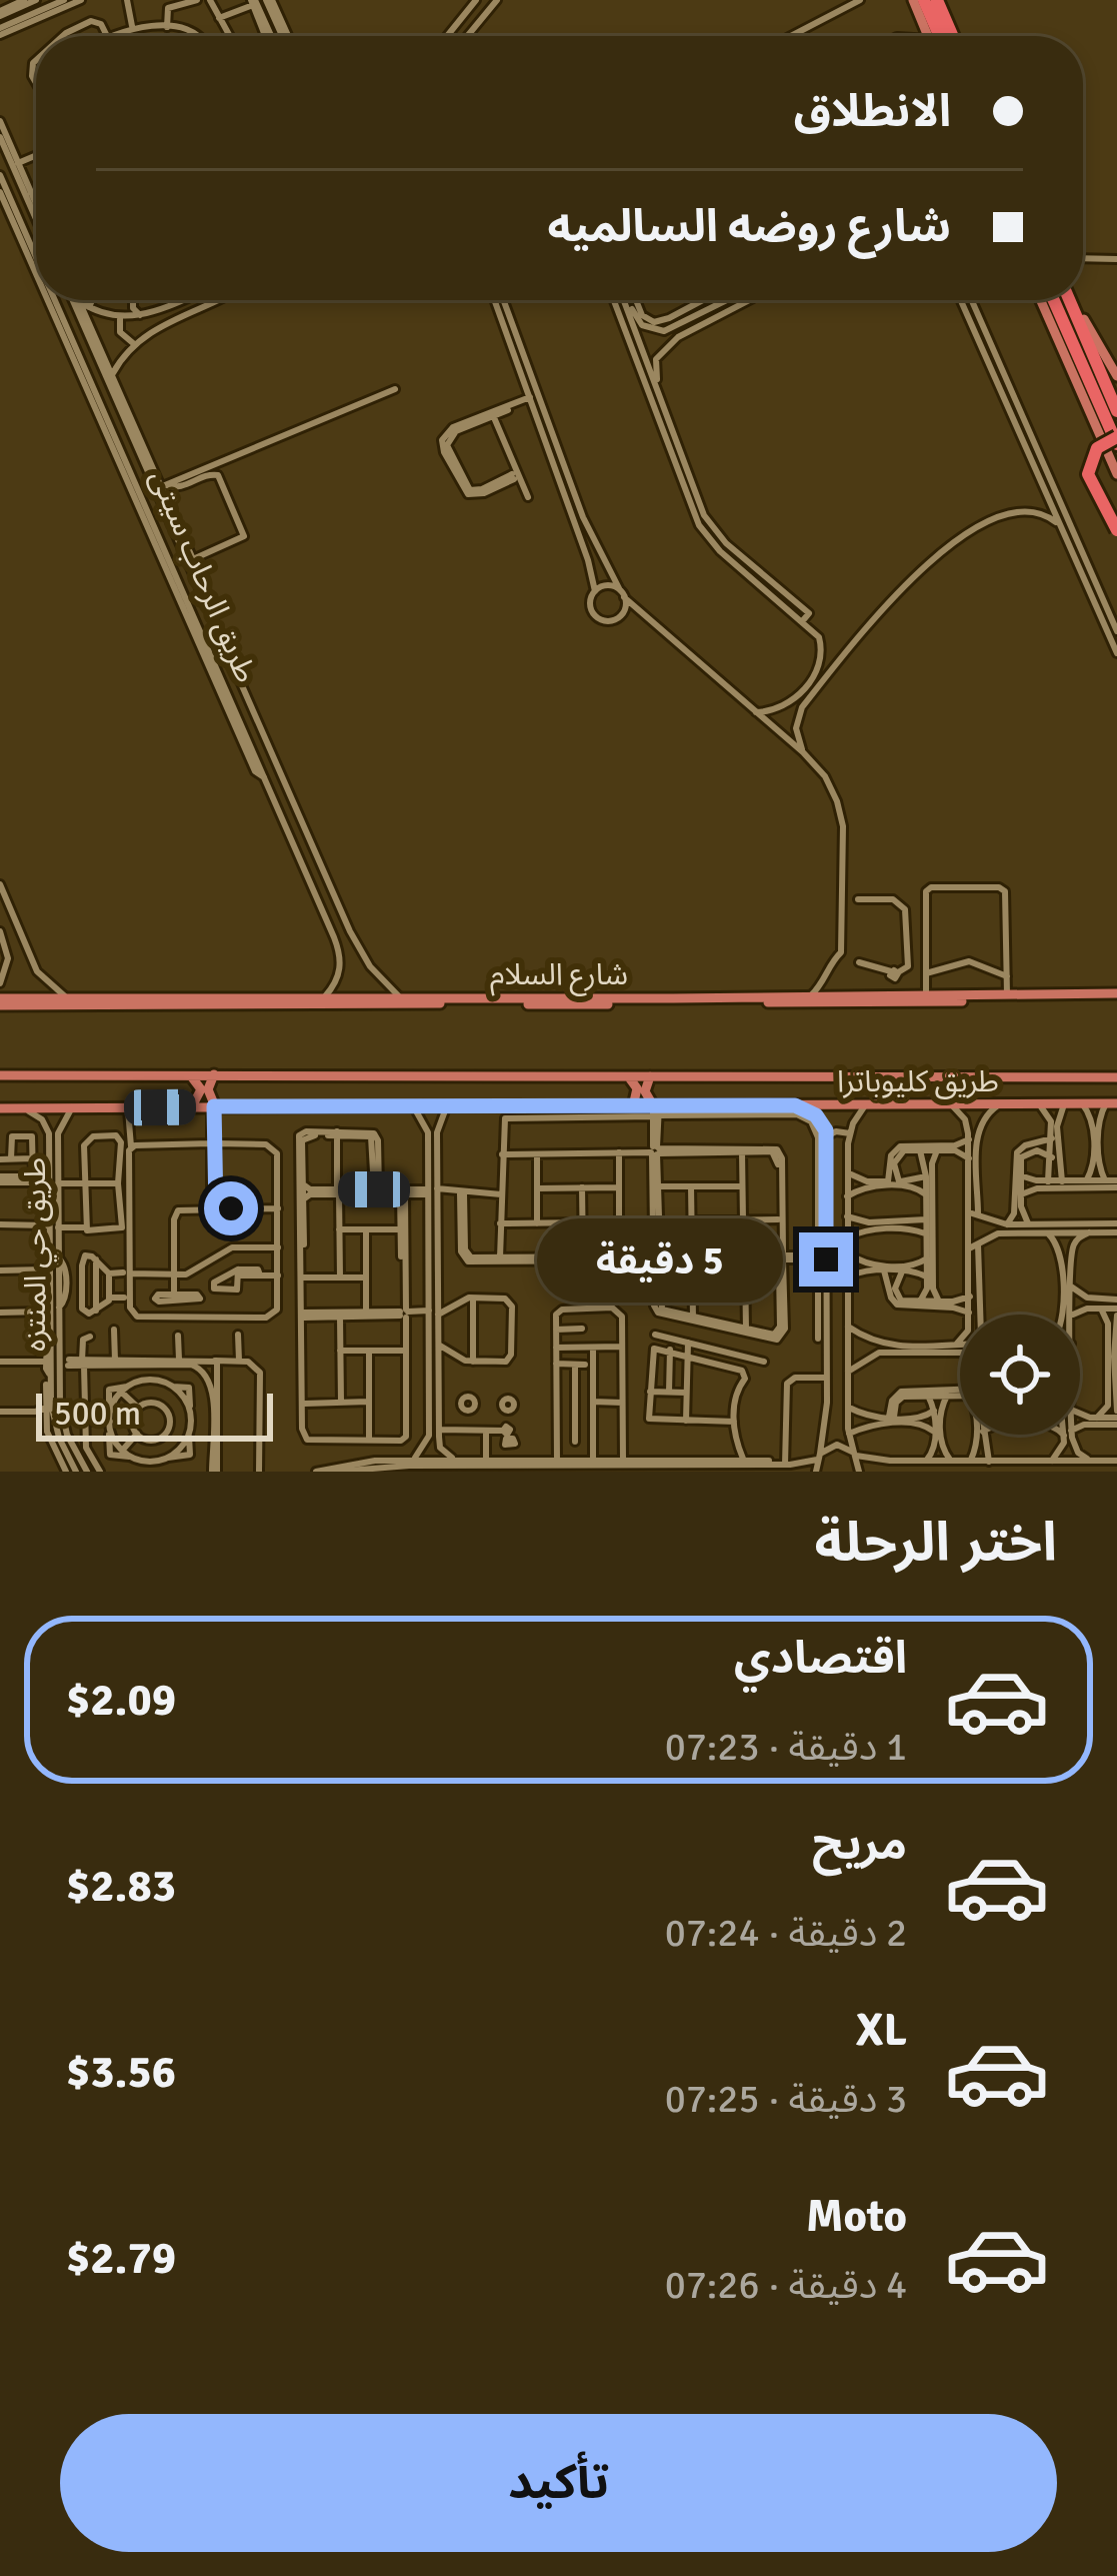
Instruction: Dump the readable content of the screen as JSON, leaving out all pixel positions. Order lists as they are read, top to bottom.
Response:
{
  "streets": {
    "main road": ["شارع السلام", "طريق كليوباترا"],
    "street": ["طريق الرحاب سيتى", "طريق حي المنتزه"]
  },
  "crossings": [
    ["طريق الرحاب سيتى", "شارع السلام"],
    ["طريق كليوباترا", "طريق حي المنتزه"]
  ],
  "scale_bar": "500 m",
  "page": {
    "banner": ["الانطلاق", "شارع روضه السالميه"],
    "bubble": "5 دقيقة",
    "scale": "500 m",
    "heading": "اختر الرحلة",
    "list": [
      {
        "name": "اقتصادي",
        "note": "1 دقيقة · 07:23",
        "value": "$2.09"
      },
      {
        "name": "مريح",
        "note": "2 دقيقة · 07:24",
        "value": "$2.83"
      },
      {
        "name": "XL",
        "note": "3 دقيقة · 07:25",
        "value": "$3.56"
      },
      {
        "name": "Moto",
        "note": "4 دقيقة · 07:26",
        "value": "$2.79"
      }
    ],
    "buttons": "تأكيد"
  }
}
